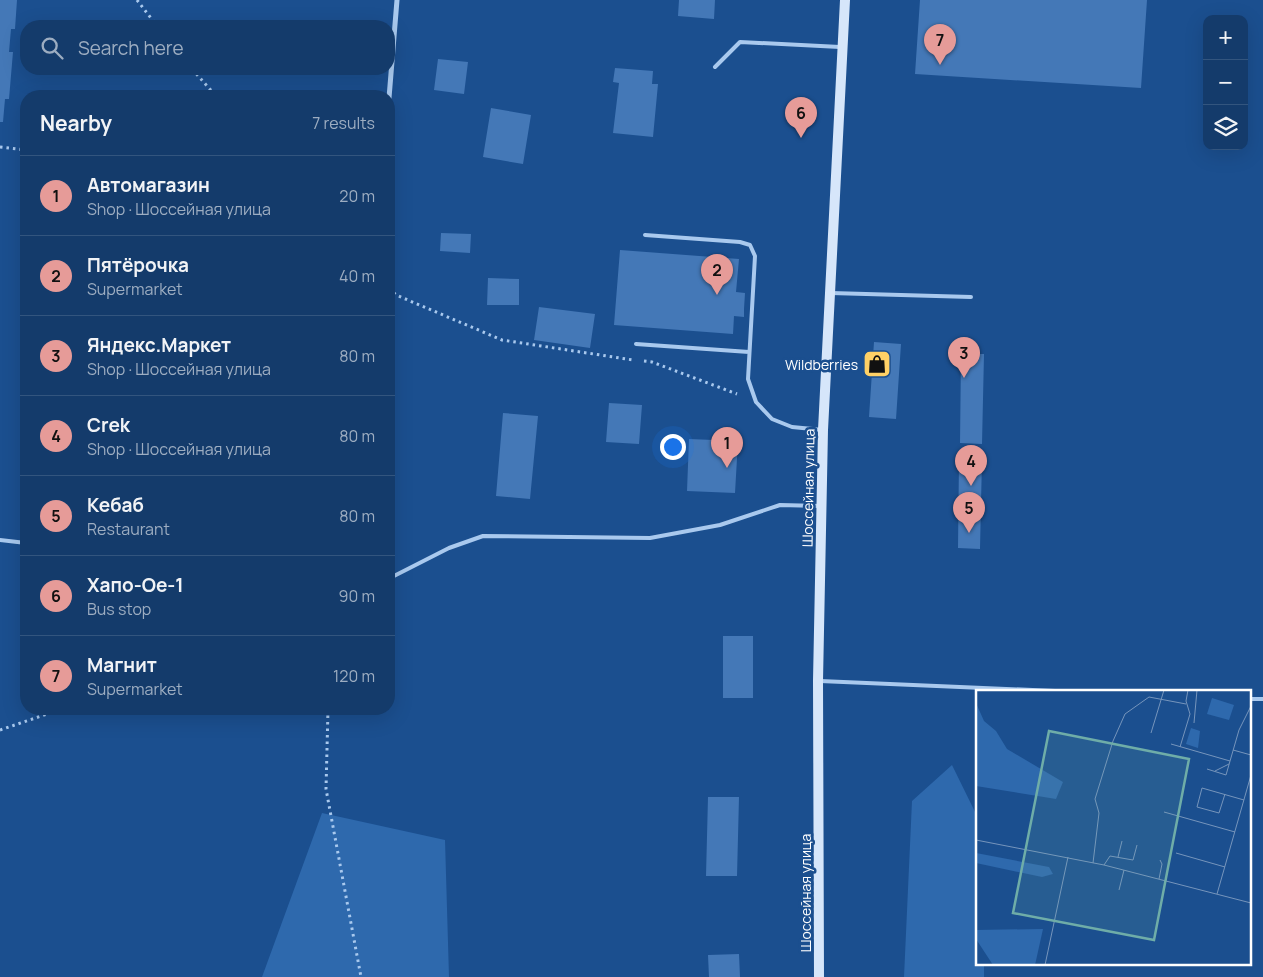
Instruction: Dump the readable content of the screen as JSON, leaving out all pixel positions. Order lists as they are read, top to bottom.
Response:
{
  "streets": {
    "street": ["Шоссейная улица"]
  },
  "places": {
    "shop": ["Wildberries"]
  },
  "page": {
    "map_buttons": ["+", "−"],
    "search": "Search here",
    "pins": [
      "7",
      "6",
      "2",
      "3",
      "1",
      "4",
      "5"
    ],
    "heading": ["Nearby", "7 results"],
    "list": [
      {
        "mark": "1",
        "name": "Автомагазин",
        "note": "Shop · Шоссейная улица",
        "value": "20 m"
      },
      {
        "mark": "2",
        "name": "Пятёрочка",
        "note": "Supermarket",
        "value": "40 m"
      },
      {
        "mark": "3",
        "name": "Яндекс.Маркет",
        "note": "Shop · Шоссейная улица",
        "value": "80 m"
      },
      {
        "mark": "4",
        "name": "Crek",
        "note": "Shop · Шоссейная улица",
        "value": "80 m"
      },
      {
        "mark": "5",
        "name": "Кебаб",
        "note": "Restaurant",
        "value": "80 m"
      },
      {
        "mark": "6",
        "name": "Хапо-Ое-1",
        "note": "Bus stop",
        "value": "90 m"
      },
      {
        "mark": "7",
        "name": "Магнит",
        "note": "Supermarket",
        "value": "120 m"
      }
    ]
  }
}
